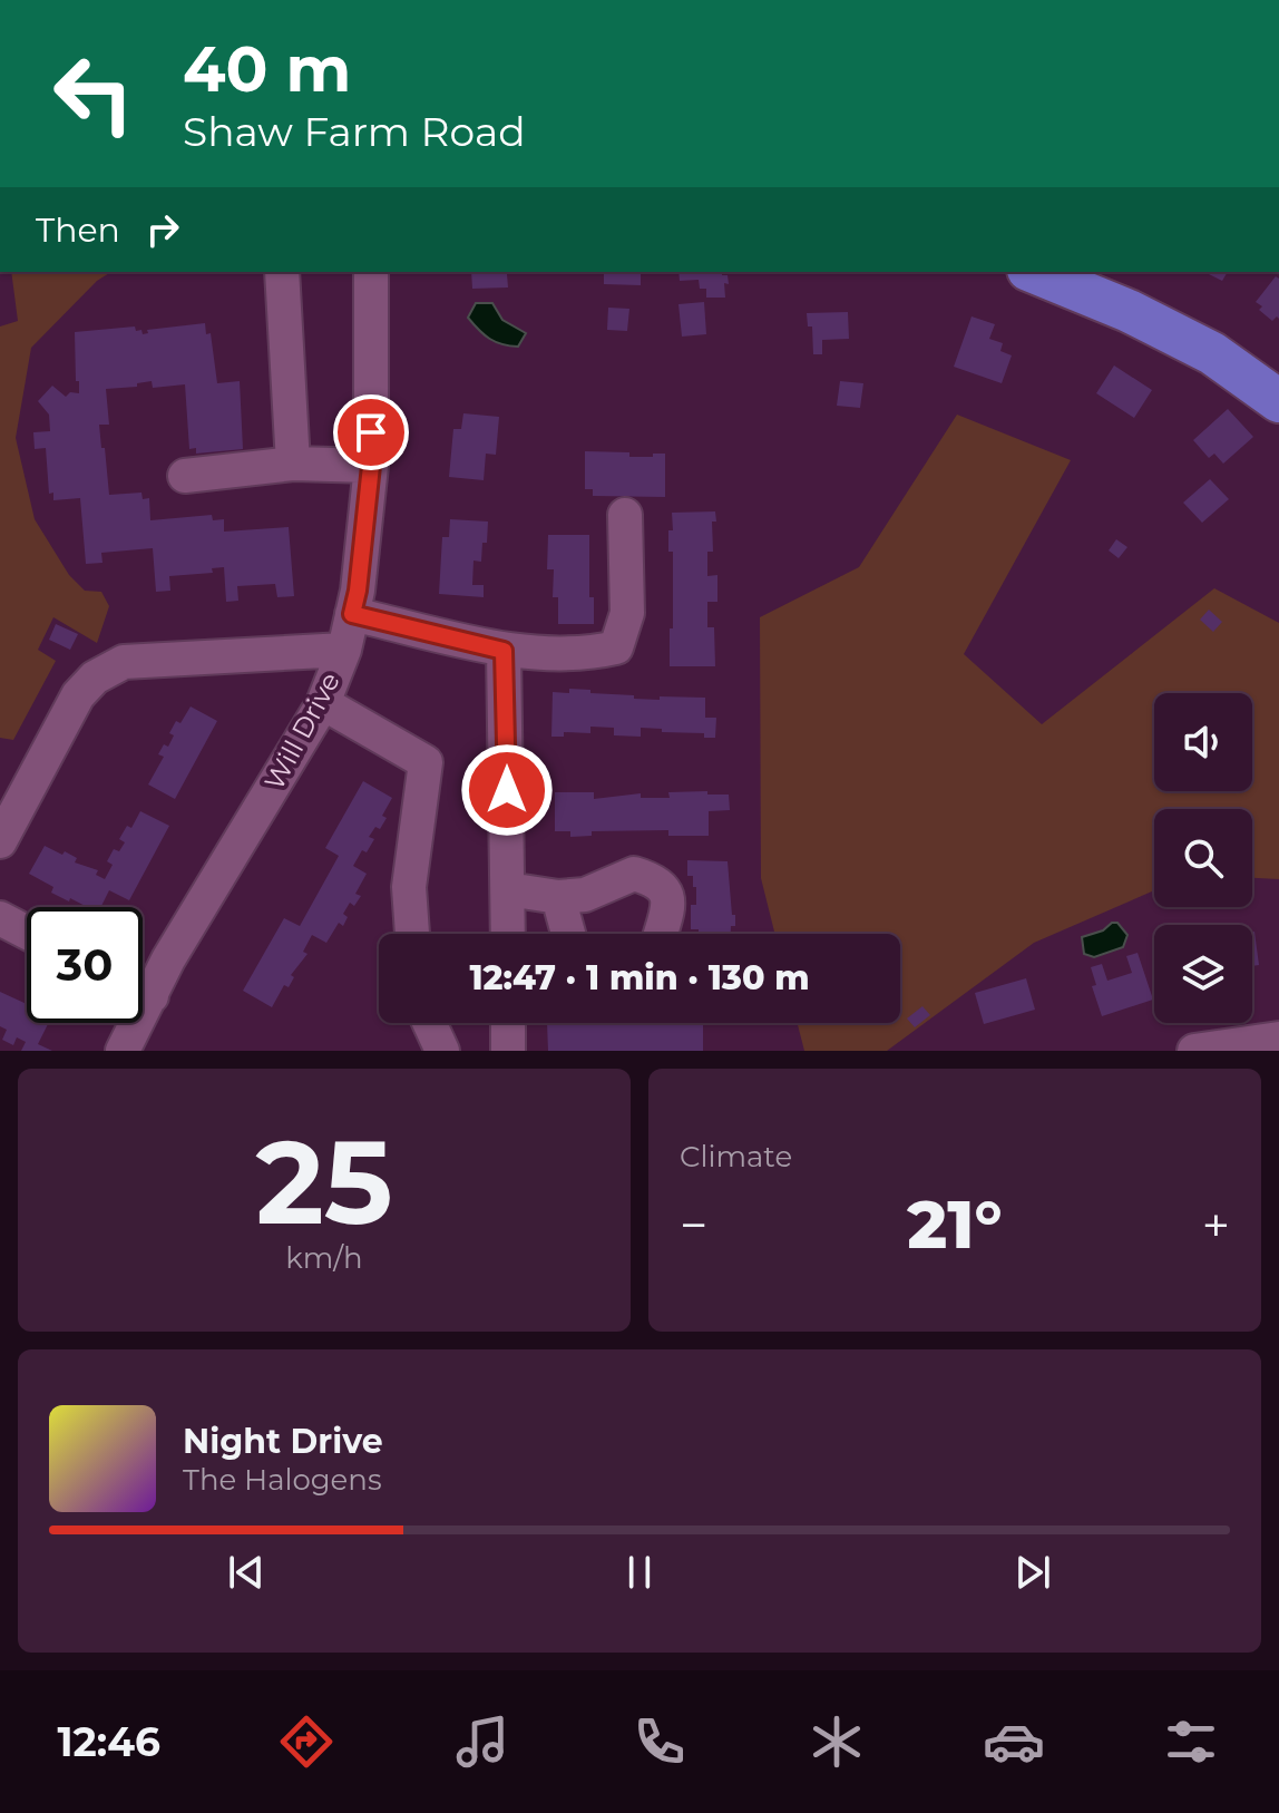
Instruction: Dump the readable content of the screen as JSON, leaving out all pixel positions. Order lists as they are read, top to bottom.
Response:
{
  "streets": {
    "street": ["Will Drive"]
  },
  "page": {
    "turn": ["40 m", "Shaw Farm Road"],
    "then": "Then",
    "limit": "30",
    "trip": "12:47 · 1 min · 130 m",
    "tile": [
      ["25", "km/h"],
      "Climate"
    ],
    "heat": ["−", "21°", "+"],
    "song": ["Night Drive", "The Halogens"],
    "tabs": "12:46"
  }
}
